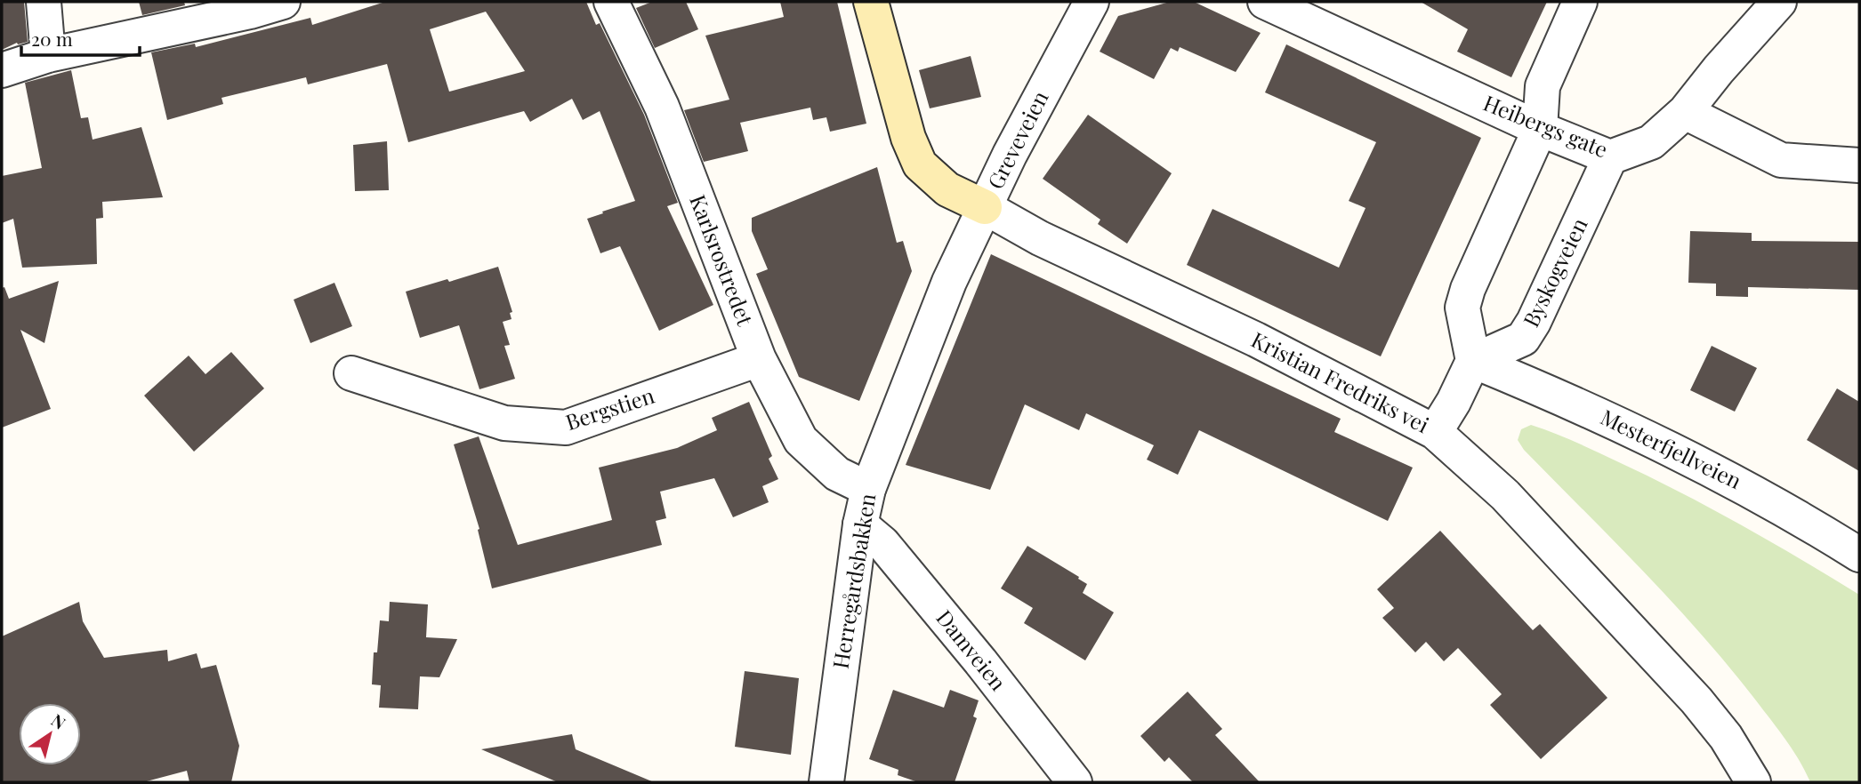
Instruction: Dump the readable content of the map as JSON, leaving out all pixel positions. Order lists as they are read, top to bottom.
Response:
{
  "streets": {
    "street": [
      "Heibergs gate",
      "Greveveien",
      "Karlsrostredet",
      "Byskogveien",
      "Kristian Fredriks vei",
      "Bergstien",
      "Mesterfjellveien",
      "Herregårdsbakken",
      "Damveien"
    ]
  },
  "crossings": [
    ["Heibergs gate", "Byskogveien"],
    ["Greveveien", "Kristian Fredriks vei"],
    ["Greveveien", "Herregårdsbakken"],
    ["Karlsrostredet", "Bergstien"],
    ["Karlsrostredet", "Herregårdsbakken"],
    ["Byskogveien", "Mesterfjellveien"],
    ["Herregårdsbakken", "Damveien"]
  ],
  "scale_bar": "20 m",
  "north": "top right"
}
